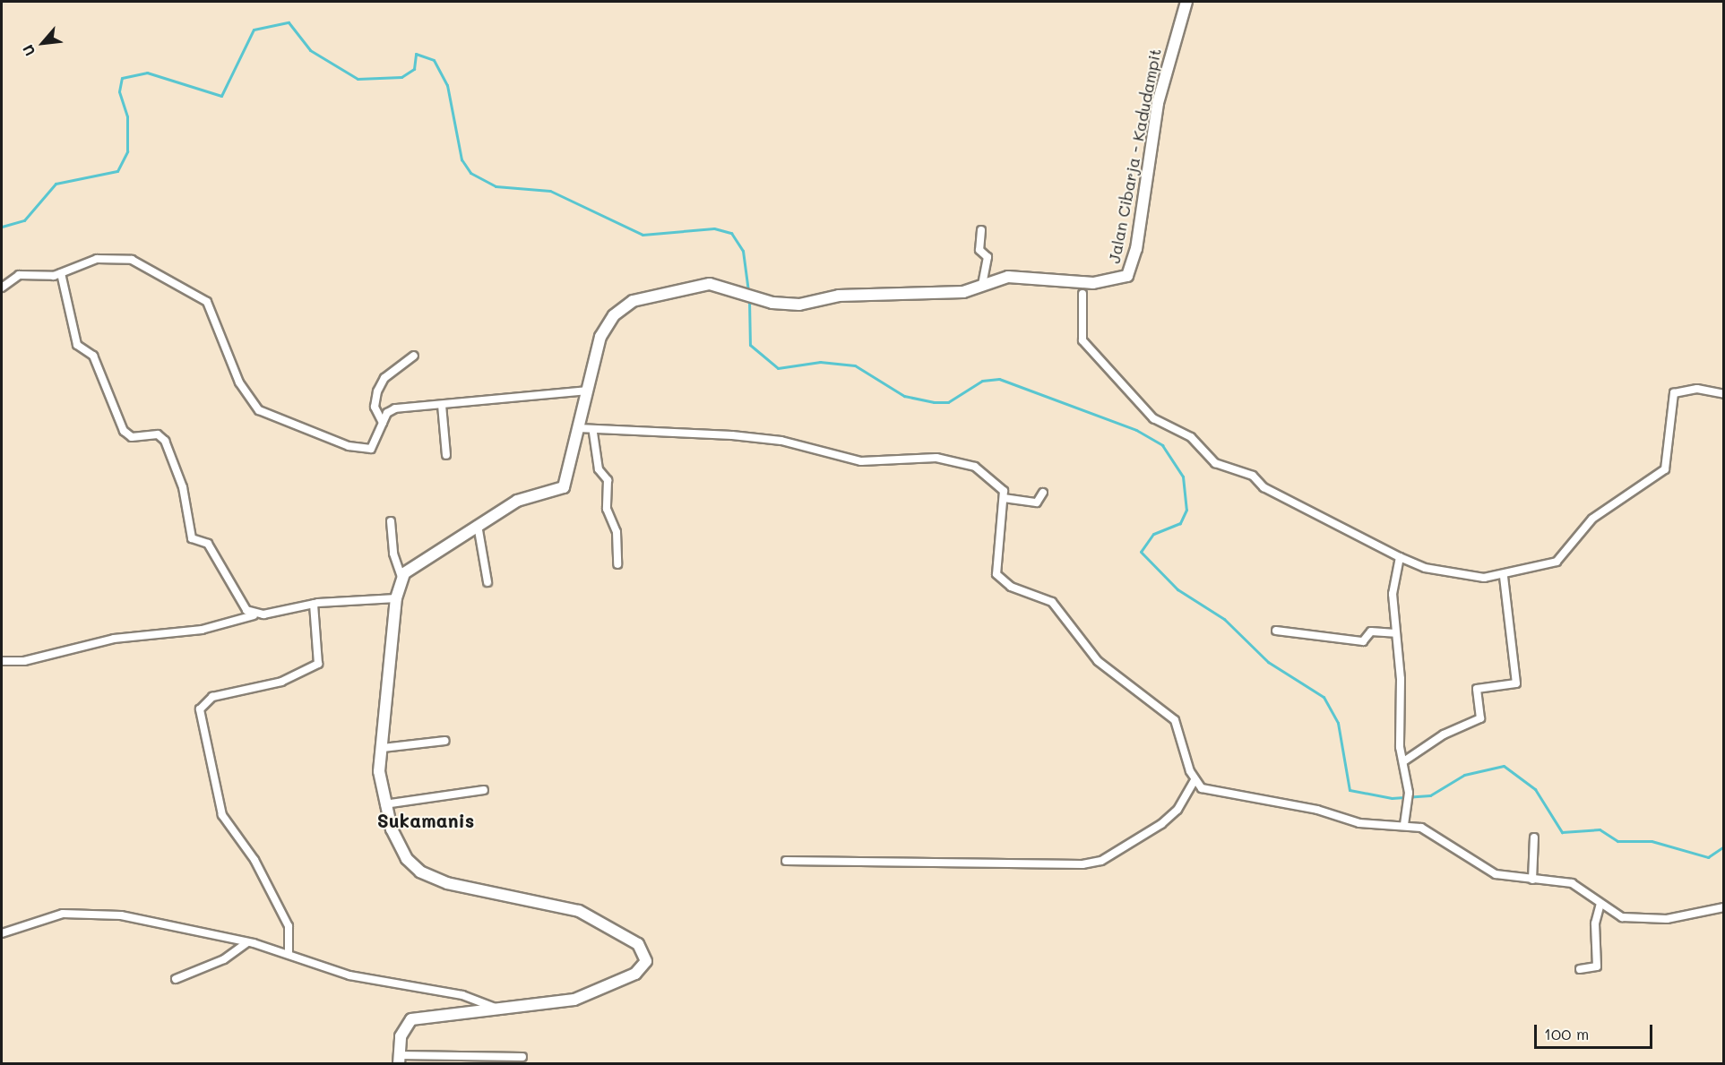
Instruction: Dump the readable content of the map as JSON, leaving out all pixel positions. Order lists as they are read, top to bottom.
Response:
{
  "streets": {
    "street": ["Jalan Cibarja - Kadudampit"]
  },
  "districts": ["Sukamanis"],
  "scale_bar": "100 m",
  "north": "bottom left"
}
